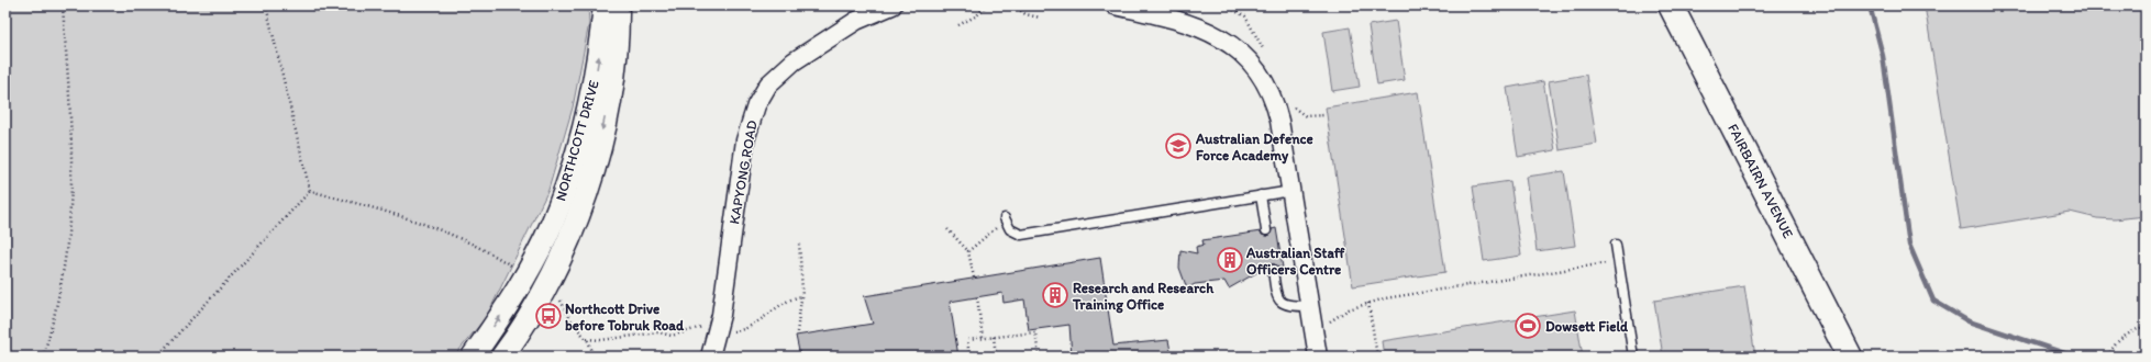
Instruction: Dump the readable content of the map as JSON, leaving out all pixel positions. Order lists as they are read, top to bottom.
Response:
{
  "streets": {
    "main road": ["FAIRBAIRN AVENUE"],
    "street": ["NORTHCOTT DRIVE", "KAPYONG ROAD"]
  },
  "places": {
    "school or university": ["Australian Defence Force Academy"],
    "building": ["Australian Staff Officers Centre", "Research and Research Training Office"],
    "bus stop": ["Northcott Drive before Tobruk Road"],
    "sports": ["Dowsett Field"]
  }
}
